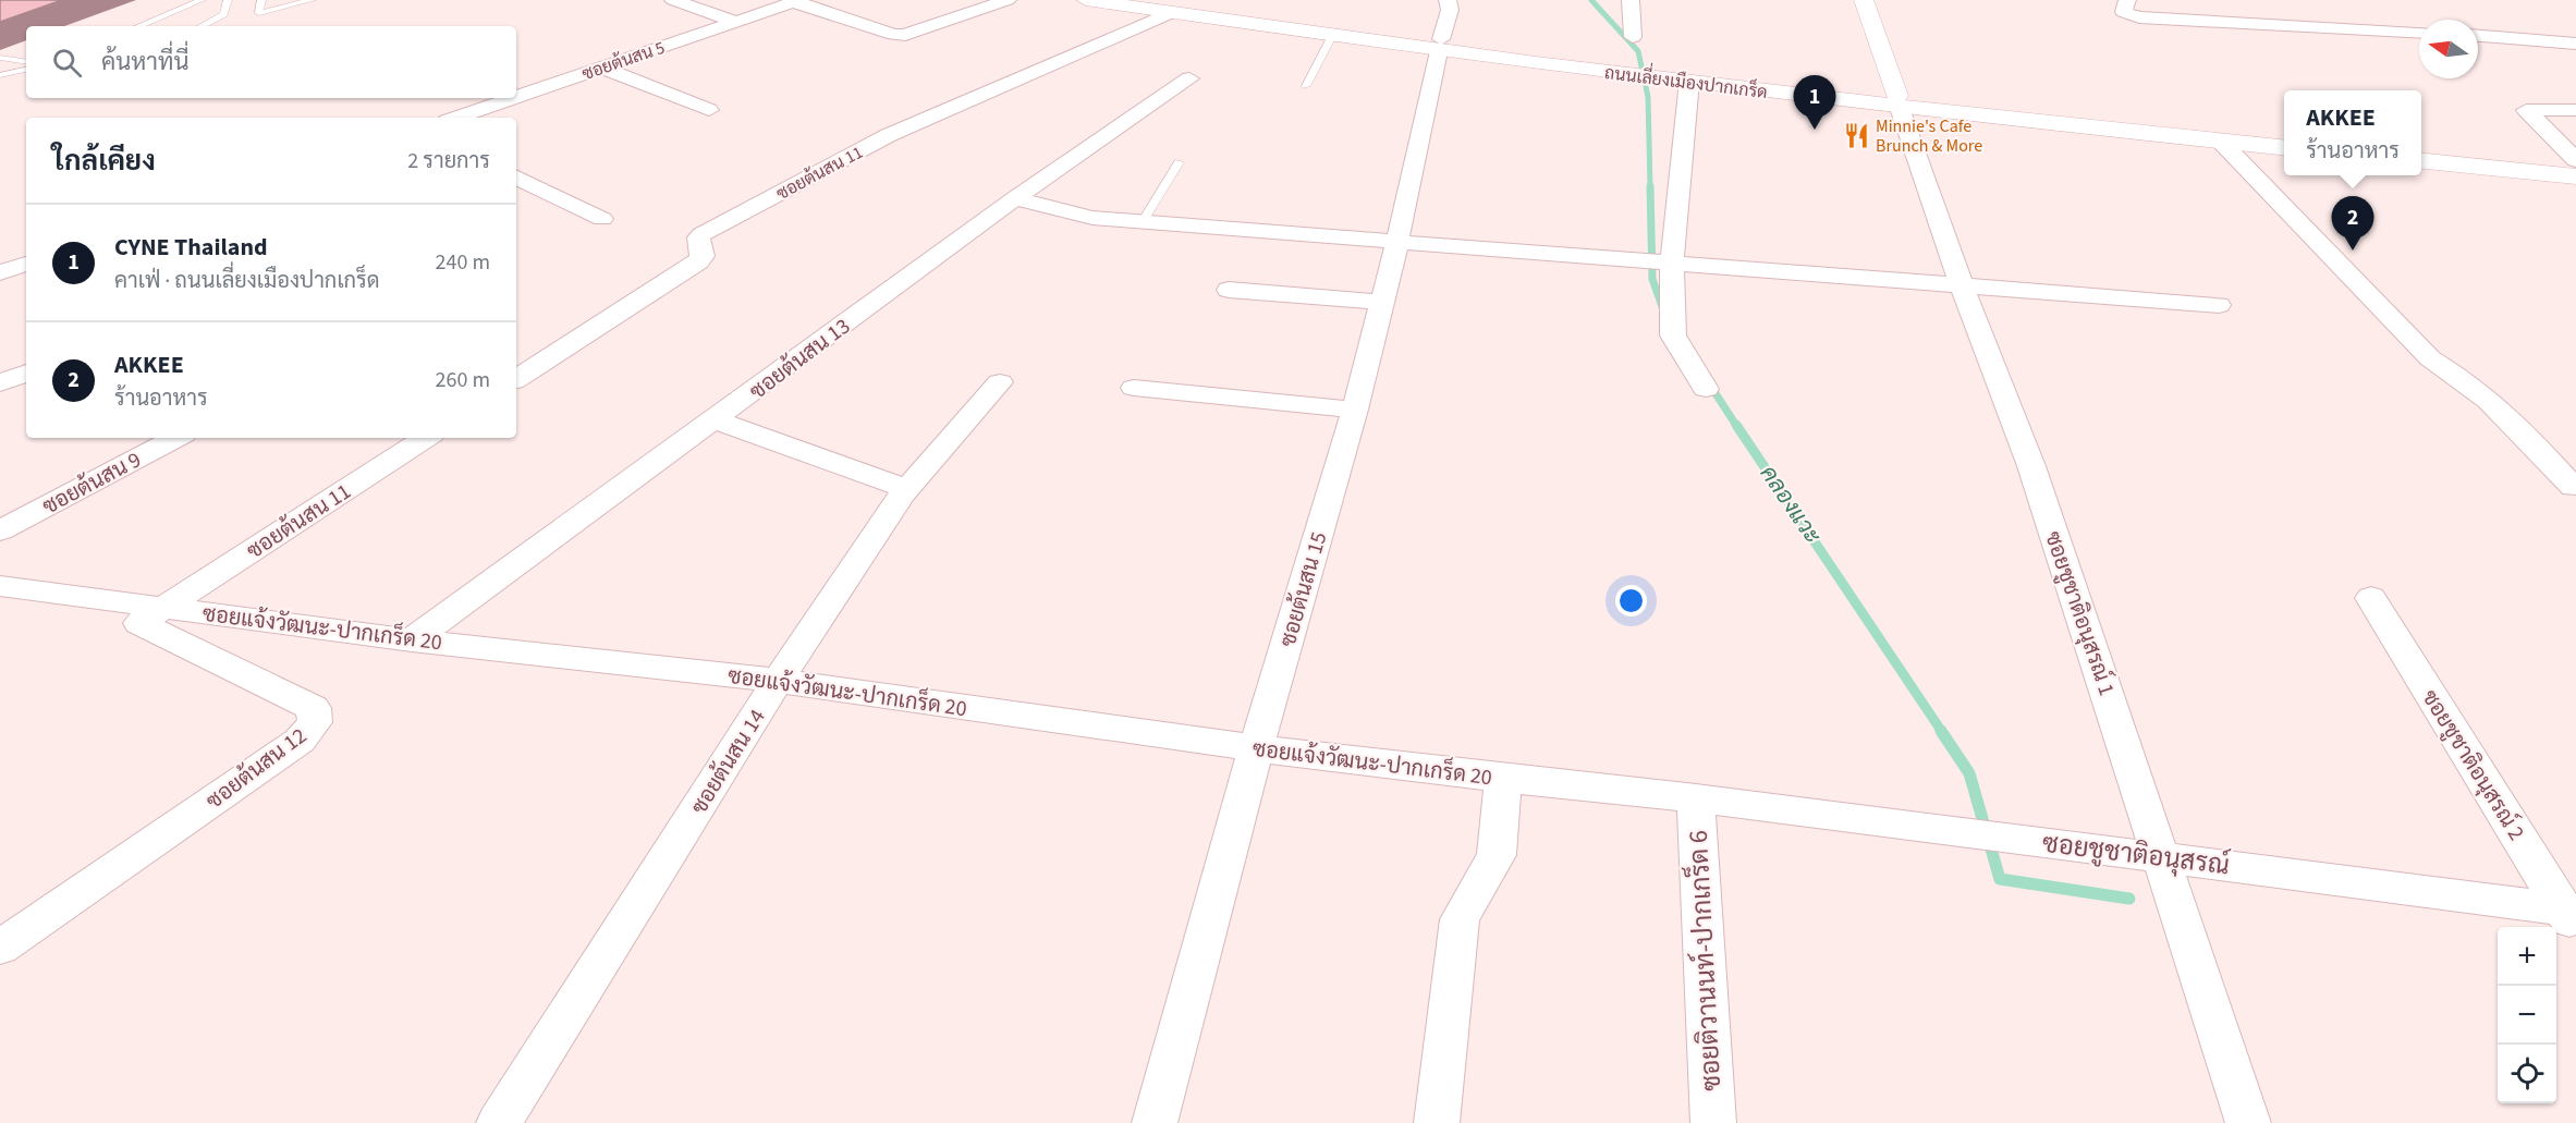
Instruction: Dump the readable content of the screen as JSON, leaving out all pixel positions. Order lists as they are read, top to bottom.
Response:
{
  "streets": {
    "main road": ["ถนนเลี่ยงเมืองปากเกร็ด"],
    "street": [
      "ซอยต้นสน 5",
      "ซอยต้นสน 11",
      "ซอยต้นสน 13",
      "ซอยต้นสน 9",
      "ซอยต้นสน 15",
      "ซอยชูชาติอนุสรณ์ 1",
      "ซอยแจ้งวัฒนะ-ปากเกร็ด 20",
      "ซอยต้นสน 14",
      "ซอยชูชาติอนุสรณ์ 2",
      "ซอยต้นสน 12",
      "ซอยชูชาติอนุสรณ์",
      "ซอยติวานนท์-ปากเกร็ด 6"
    ]
  },
  "crossings": [
    ["ถนนเลี่ยงเมืองปากเกร็ด", "ซอยต้นสน 11"],
    ["ถนนเลี่ยงเมืองปากเกร็ด", "ซอยต้นสน 15"],
    ["ถนนเลี่ยงเมืองปากเกร็ด", "ซอยชูชาติอนุสรณ์ 1"],
    ["ซอยต้นสน 11", "ซอยแจ้งวัฒนะ-ปากเกร็ด 20"],
    ["ซอยต้นสน 11", "ซอยต้นสน 12"],
    ["ซอยต้นสน 13", "ซอยแจ้งวัฒนะ-ปากเกร็ด 20"],
    ["ซอยต้นสน 15", "ซอยแจ้งวัฒนะ-ปากเกร็ด 20"],
    ["ซอยชูชาติอนุสรณ์ 1", "ซอยชูชาติอนุสรณ์"],
    ["ซอยแจ้งวัฒนะ-ปากเกร็ด 20", "ซอยต้นสน 14"],
    ["ซอยแจ้งวัฒนะ-ปากเกร็ด 20", "ซอยต้นสน 12"],
    ["ซอยแจ้งวัฒนะ-ปากเกร็ด 20", "ซอยชูชาติอนุสรณ์"],
    ["ซอยแจ้งวัฒนะ-ปากเกร็ด 20", "ซอยติวานนท์-ปากเกร็ด 6"],
    ["ซอยชูชาติอนุสรณ์ 2", "ซอยชูชาติอนุสรณ์"],
    ["ซอยชูชาติอนุสรณ์", "ซอยติวานนท์-ปากเกร็ด 6"]
  ],
  "water": ["คลองแวะ"],
  "places": {
    "restaurant": ["Minnie's Cafe Brunch & More"]
  },
  "north": "left",
  "page": {
    "search": "ค้นหาที่นี่",
    "pins": ["1", "2"],
    "popup": ["AKKEE", "ร้านอาหาร"],
    "heading": ["ใกล้เคียง", "2 รายการ"],
    "list": [
      {
        "mark": "1",
        "name": "CYNE Thailand",
        "note": "คาเฟ่ · ถนนเลี่ยงเมืองปากเกร็ด",
        "value": "240 m"
      },
      {
        "mark": "2",
        "name": "AKKEE",
        "note": "ร้านอาหาร",
        "value": "260 m"
      }
    ],
    "map_buttons": ["+", "−"]
  }
}
